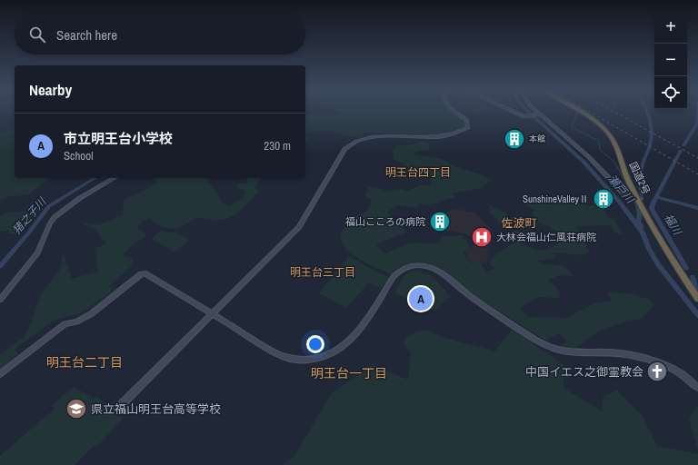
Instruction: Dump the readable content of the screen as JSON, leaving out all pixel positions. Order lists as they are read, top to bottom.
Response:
{
  "streets": {
    "highway": ["国道2号"]
  },
  "districts": [
    "明王台四丁目",
    "佐波町",
    "明王台三丁目",
    "明王台二丁目",
    "明王台一丁目"
  ],
  "water": ["瀬戸川", "猪之子川", "福川"],
  "places": {
    "building": ["本館", "SunshineValleyⅡ", "福山こころの病院"],
    "hospital": ["大林会福山仁風荘病院"],
    "church": ["中国イエス之御霊教会"],
    "school or university": ["県立福山明王台高等学校"]
  },
  "page": {
    "map_buttons": ["+", "−"],
    "search": "Search here",
    "heading": "Nearby",
    "list": [
      {
        "mark": "A",
        "name": "市立明王台小学校",
        "note": "School",
        "value": "230 m"
      }
    ],
    "pins": "A"
  }
}
